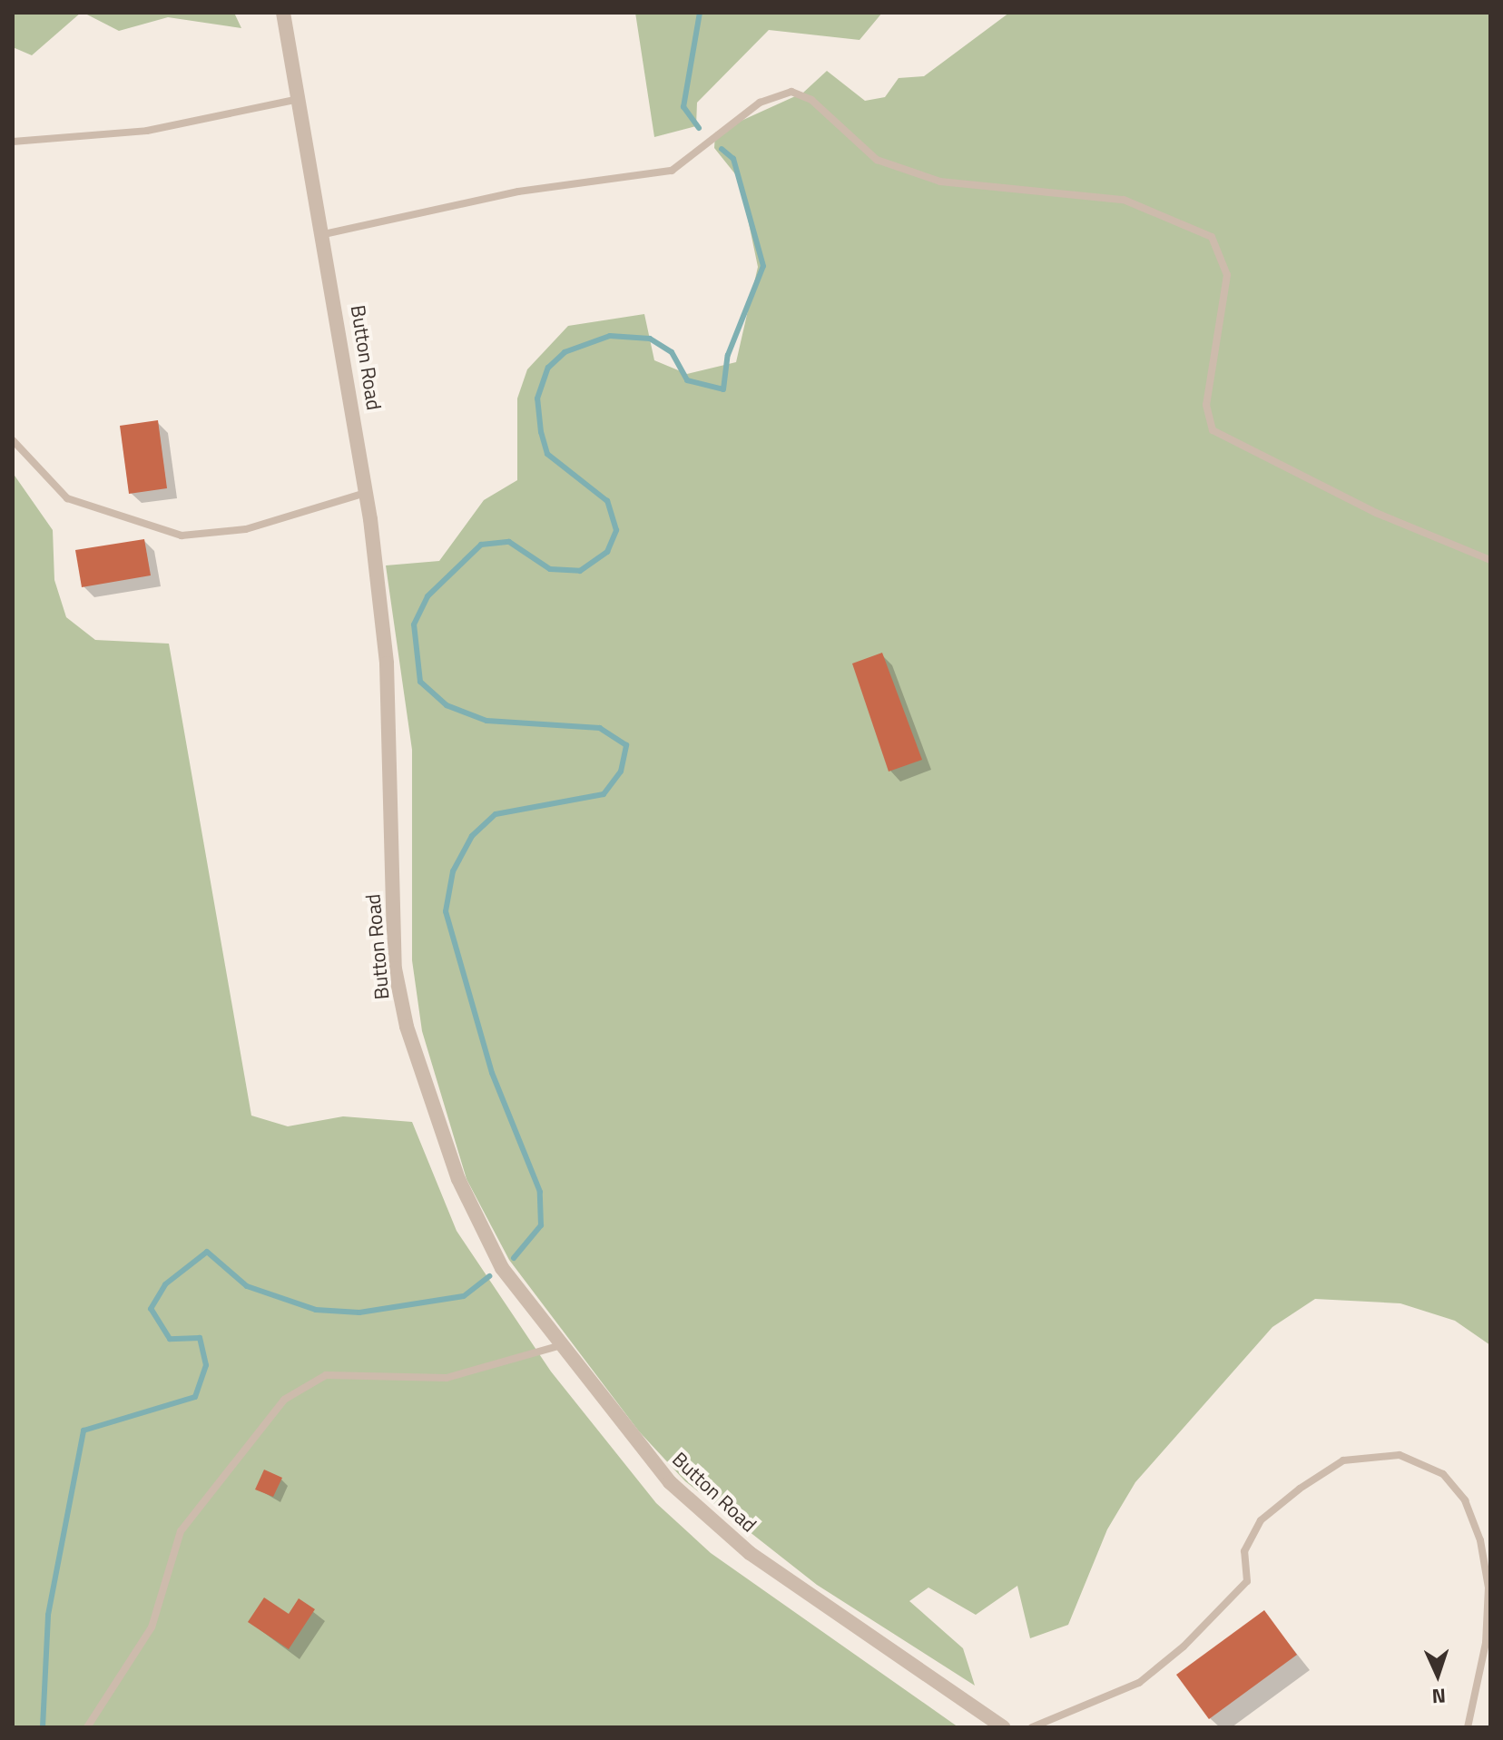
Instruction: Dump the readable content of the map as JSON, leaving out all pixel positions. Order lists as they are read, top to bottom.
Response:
{
  "streets": {
    "street": ["Button Road"]
  },
  "north": "bottom"
}
